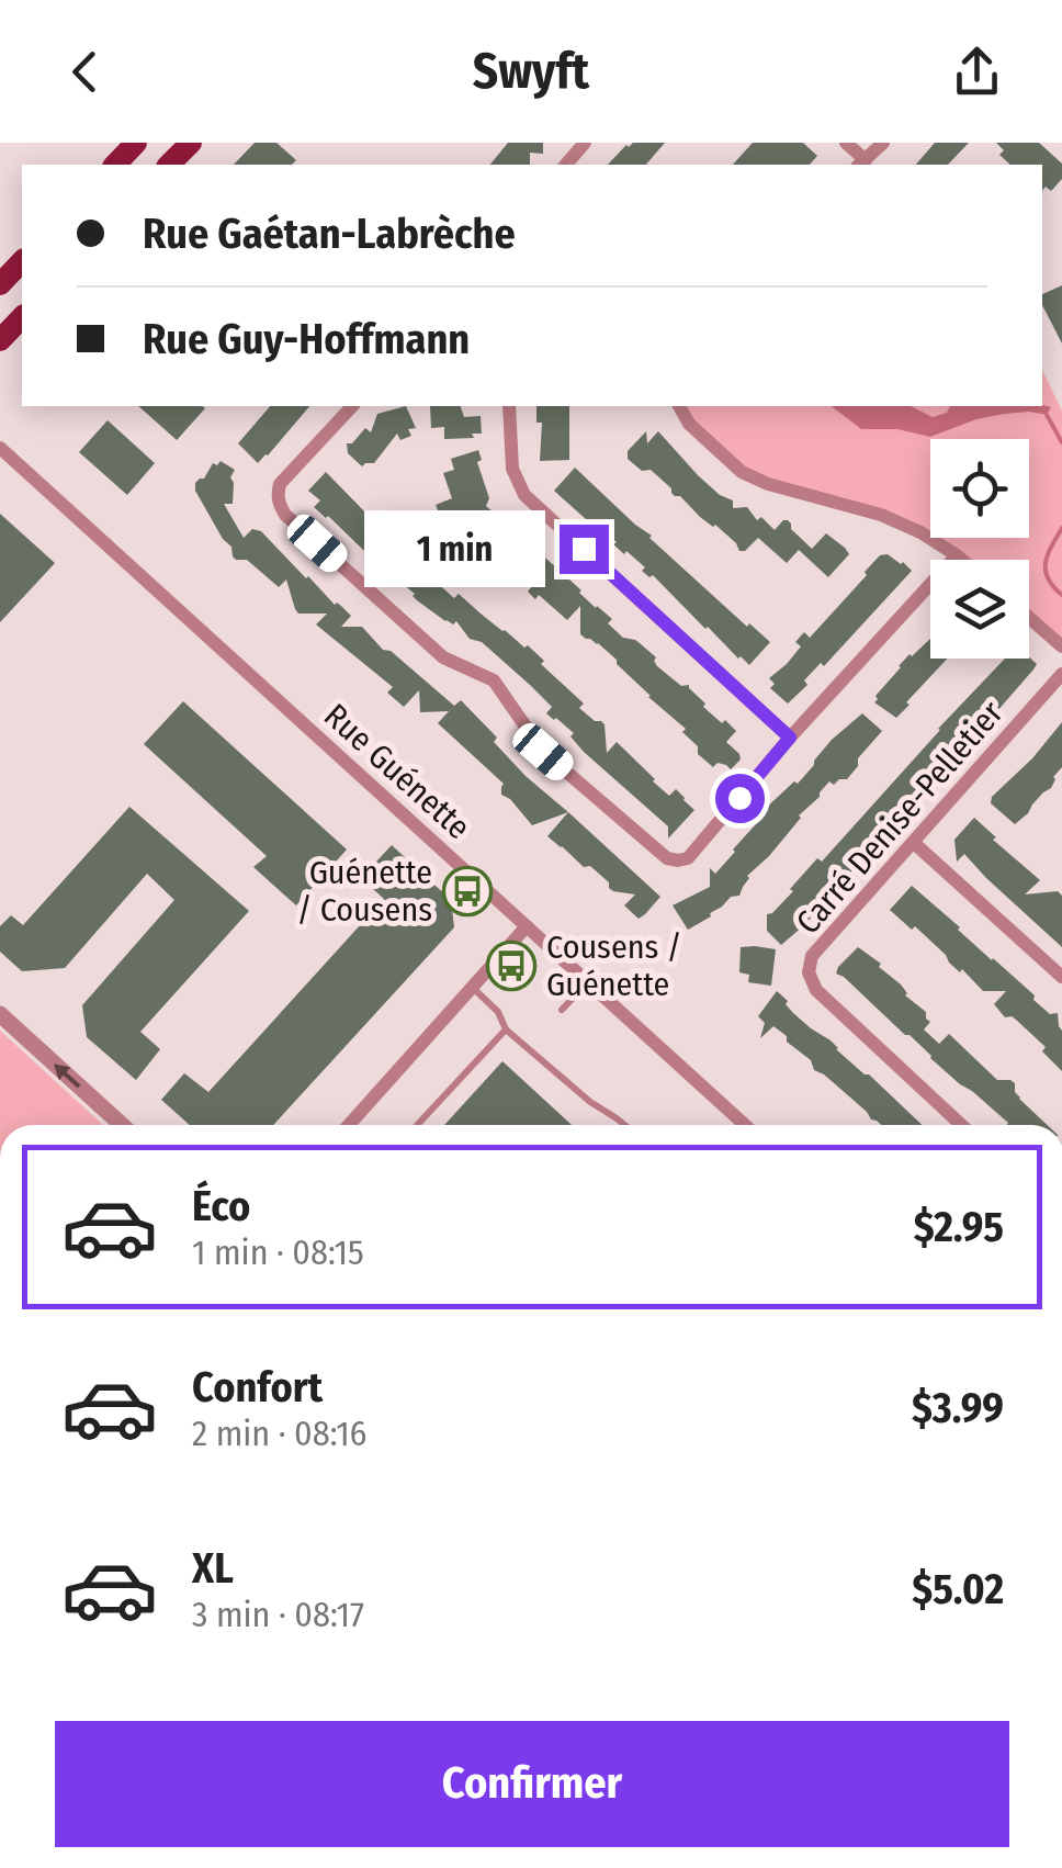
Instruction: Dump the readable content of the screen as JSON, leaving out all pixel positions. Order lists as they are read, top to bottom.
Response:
{
  "streets": {
    "street": ["Rue Guénette", "Carré Denise-Pelletier"]
  },
  "places": {
    "bus stop": ["Guénette / Cousens", "Cousens / Guénette"]
  },
  "page": {
    "header": "Swyft",
    "banner": ["Rue Gaétan-Labrèche", "Rue Guy-Hoffmann"],
    "bubble": "1 min",
    "list": [
      {
        "name": "Éco",
        "note": "1 min · 08:15",
        "value": "$2.95"
      },
      {
        "name": "Confort",
        "note": "2 min · 08:16",
        "value": "$3.99"
      },
      {
        "name": "XL",
        "note": "3 min · 08:17",
        "value": "$5.02"
      }
    ],
    "buttons": "Confirmer"
  }
}
